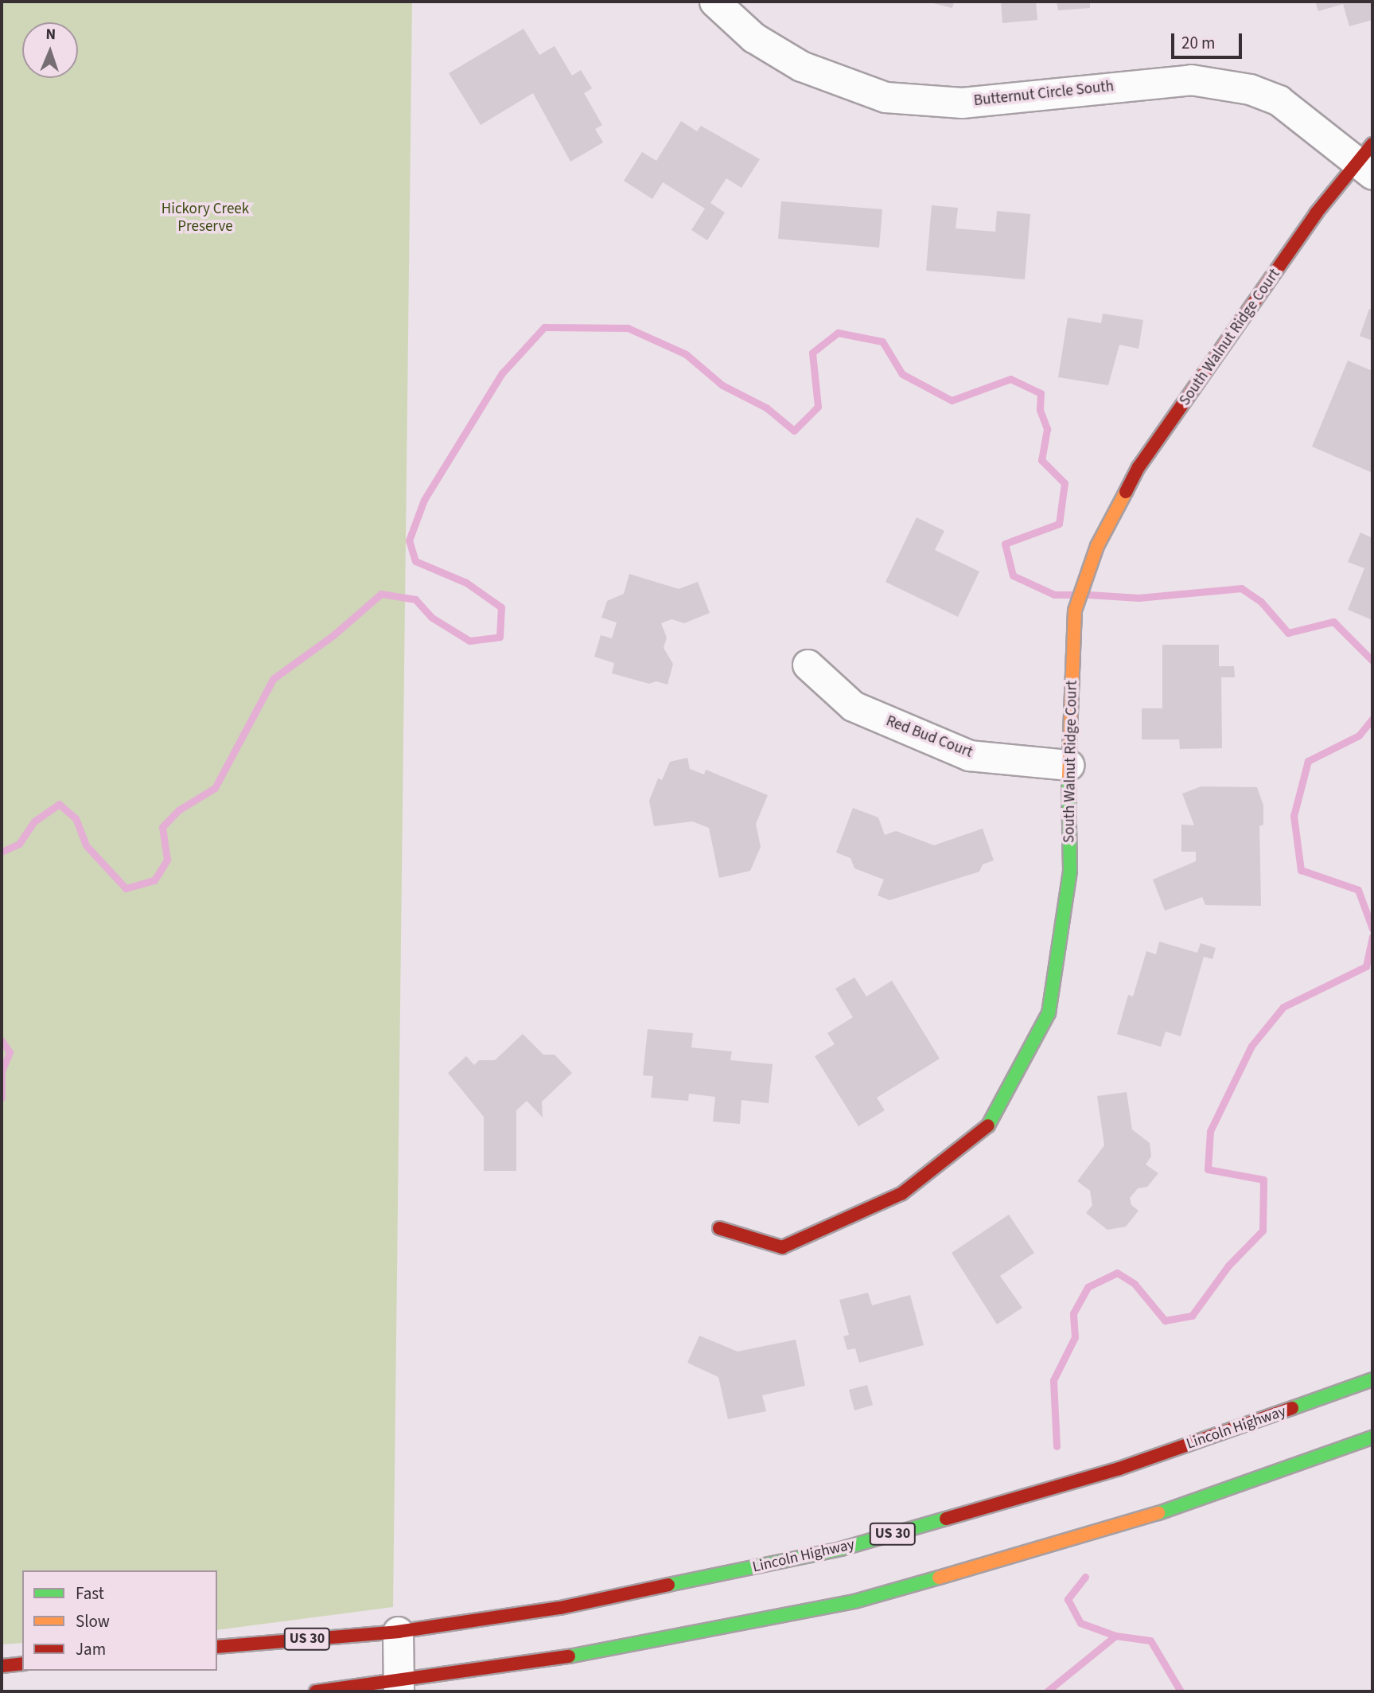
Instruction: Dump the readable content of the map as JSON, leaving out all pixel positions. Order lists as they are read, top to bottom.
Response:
{
  "streets": {
    "main road": ["South Walnut Ridge Court", "Lincoln Highway", "US 30"],
    "street": ["Butternut Circle South", "Red Bud Court"]
  },
  "crossings": [
    ["Butternut Circle South", "South Walnut Ridge Court"],
    ["South Walnut Ridge Court", "Red Bud Court"]
  ],
  "parks": ["Hickory Creek Preserve"],
  "legend": ["Fast", "Slow", "Jam"],
  "scale_bar": "20 m",
  "north": "top"
}
